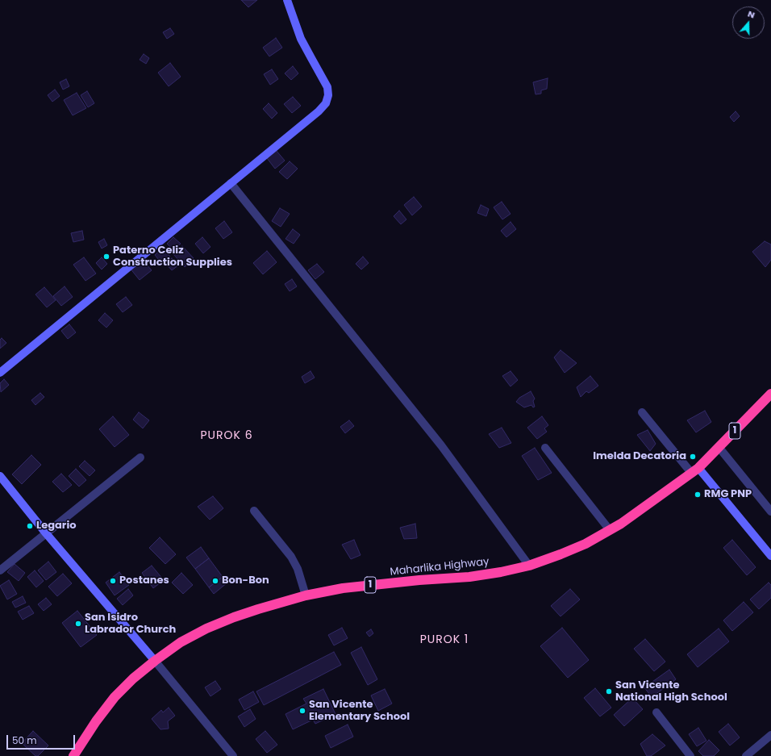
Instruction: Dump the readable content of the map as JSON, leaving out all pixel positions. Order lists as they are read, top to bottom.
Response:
{
  "streets": {
    "highway": ["1", "Maharlika Highway"]
  },
  "districts": ["PUROK 6", "PUROK 1"],
  "places": [
    "Paterno Celiz Construction Supplies",
    "Imelda Decatoria",
    "RMG PNP",
    "Legario",
    "Postanes",
    "Bon-Bon",
    "San Isidro Labrador Church",
    "San Vicente National High School",
    "San Vicente Elementary School"
  ],
  "scale_bar": "50 m",
  "north": "top"
}
